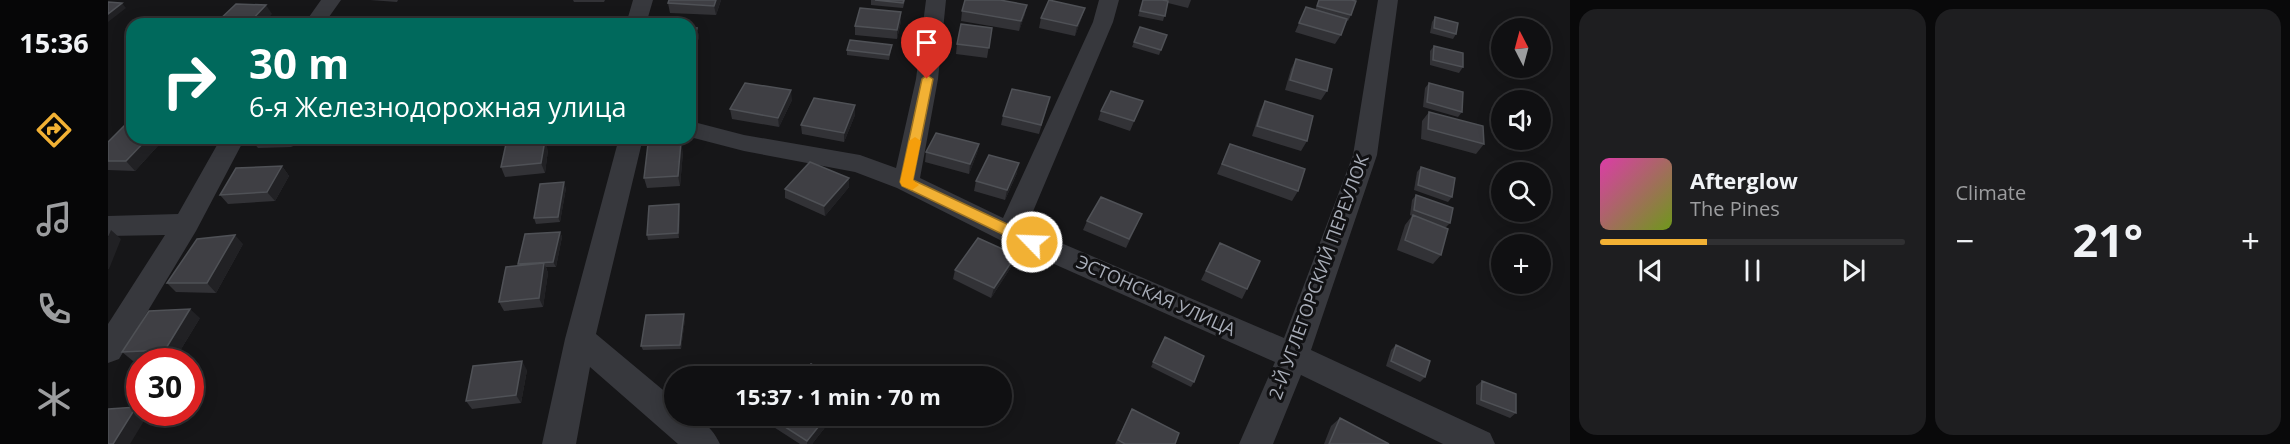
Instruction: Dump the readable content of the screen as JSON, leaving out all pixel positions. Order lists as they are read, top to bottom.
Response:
{
  "streets": {
    "street": ["2-Й УГЛЕГОРСКИЙ ПЕРЕУЛОК", "ЭСТОНСКАЯ УЛИЦА"]
  },
  "crossings": [
    ["2-Й УГЛЕГОРСКИЙ ПЕРЕУЛОК", "ЭСТОНСКАЯ УЛИЦА"]
  ],
  "north": "top",
  "page": {
    "tabs": "15:36",
    "tile": "Climate",
    "map_buttons": "+",
    "turn": ["30 m", "6-я Железнодорожная улица"],
    "song": ["Afterglow", "The Pines"],
    "heat": ["−", "21°", "+"],
    "limit": "30",
    "trip": "15:37 · 1 min · 70 m"
  }
}
